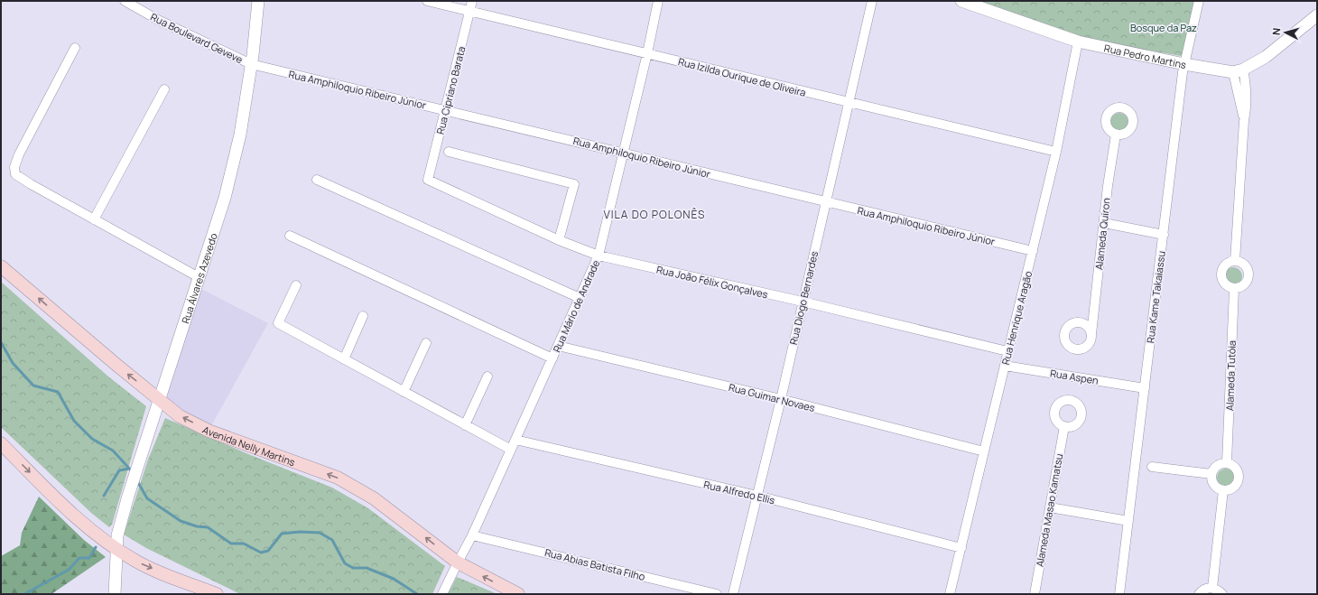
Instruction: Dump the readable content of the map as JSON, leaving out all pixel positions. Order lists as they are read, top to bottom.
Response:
{
  "streets": {
    "main road": ["Avenida Nelly Martins"],
    "street": [
      "Rua Boulevard Geveve",
      "Rua Pedro Martins",
      "Rua Izilda Ourique de Oliveira",
      "Rua Amphiloquio Ribeiro Júnior",
      "Rua Cipriano Barata",
      "Alameda Quiron",
      "Rua Álvares Azevedo",
      "Rua João Félix Gonçalves",
      "Rua Kame Takaiassu",
      "Rua Diogo Bernardes",
      "Rua Mário de Andrade",
      "Rua Henrique Aragão",
      "Alameda Tutóia",
      "Rua Aspen",
      "Rua Guimar Novaes",
      "Rua Alfredo Ellis",
      "Alameda Masao Kamatsu",
      "Rua Abias Batista Filho"
    ]
  },
  "crossings": [
    ["Rua Boulevard Geveve", "Rua Amphiloquio Ribeiro Júnior"],
    ["Rua Boulevard Geveve", "Rua Álvares Azevedo"],
    ["Rua Pedro Martins", "Rua Kame Takaiassu"],
    ["Rua Pedro Martins", "Rua Henrique Aragão"],
    ["Rua Izilda Ourique de Oliveira", "Rua Cipriano Barata"],
    ["Rua Izilda Ourique de Oliveira", "Rua Diogo Bernardes"],
    ["Rua Izilda Ourique de Oliveira", "Rua Mário de Andrade"],
    ["Rua Izilda Ourique de Oliveira", "Rua Henrique Aragão"],
    ["Rua Amphiloquio Ribeiro Júnior", "Rua Cipriano Barata"],
    ["Rua Amphiloquio Ribeiro Júnior", "Rua Álvares Azevedo"],
    ["Rua Amphiloquio Ribeiro Júnior", "Rua Diogo Bernardes"],
    ["Rua Amphiloquio Ribeiro Júnior", "Rua Mário de Andrade"],
    ["Rua Amphiloquio Ribeiro Júnior", "Rua Henrique Aragão"],
    ["Rua Cipriano Barata", "Rua João Félix Gonçalves"],
    ["Rua Álvares Azevedo", "Avenida Nelly Martins"],
    ["Rua João Félix Gonçalves", "Rua Diogo Bernardes"],
    ["Rua João Félix Gonçalves", "Rua Mário de Andrade"],
    ["Rua João Félix Gonçalves", "Rua Henrique Aragão"],
    ["Rua Kame Takaiassu", "Rua Aspen"],
    ["Rua Diogo Bernardes", "Rua Guimar Novaes"],
    ["Rua Diogo Bernardes", "Rua Alfredo Ellis"],
    ["Rua Mário de Andrade", "Rua Guimar Novaes"],
    ["Rua Mário de Andrade", "Avenida Nelly Martins"],
    ["Rua Mário de Andrade", "Rua Alfredo Ellis"],
    ["Rua Mário de Andrade", "Rua Abias Batista Filho"],
    ["Rua Henrique Aragão", "Rua Aspen"],
    ["Rua Henrique Aragão", "Rua Guimar Novaes"],
    ["Rua Henrique Aragão", "Rua Alfredo Ellis"]
  ],
  "one_way": ["Avenida Nelly Martins"],
  "districts": ["VILA DO POLONÊS"],
  "parks": ["Bosque da Paz"],
  "north": "left"
}
